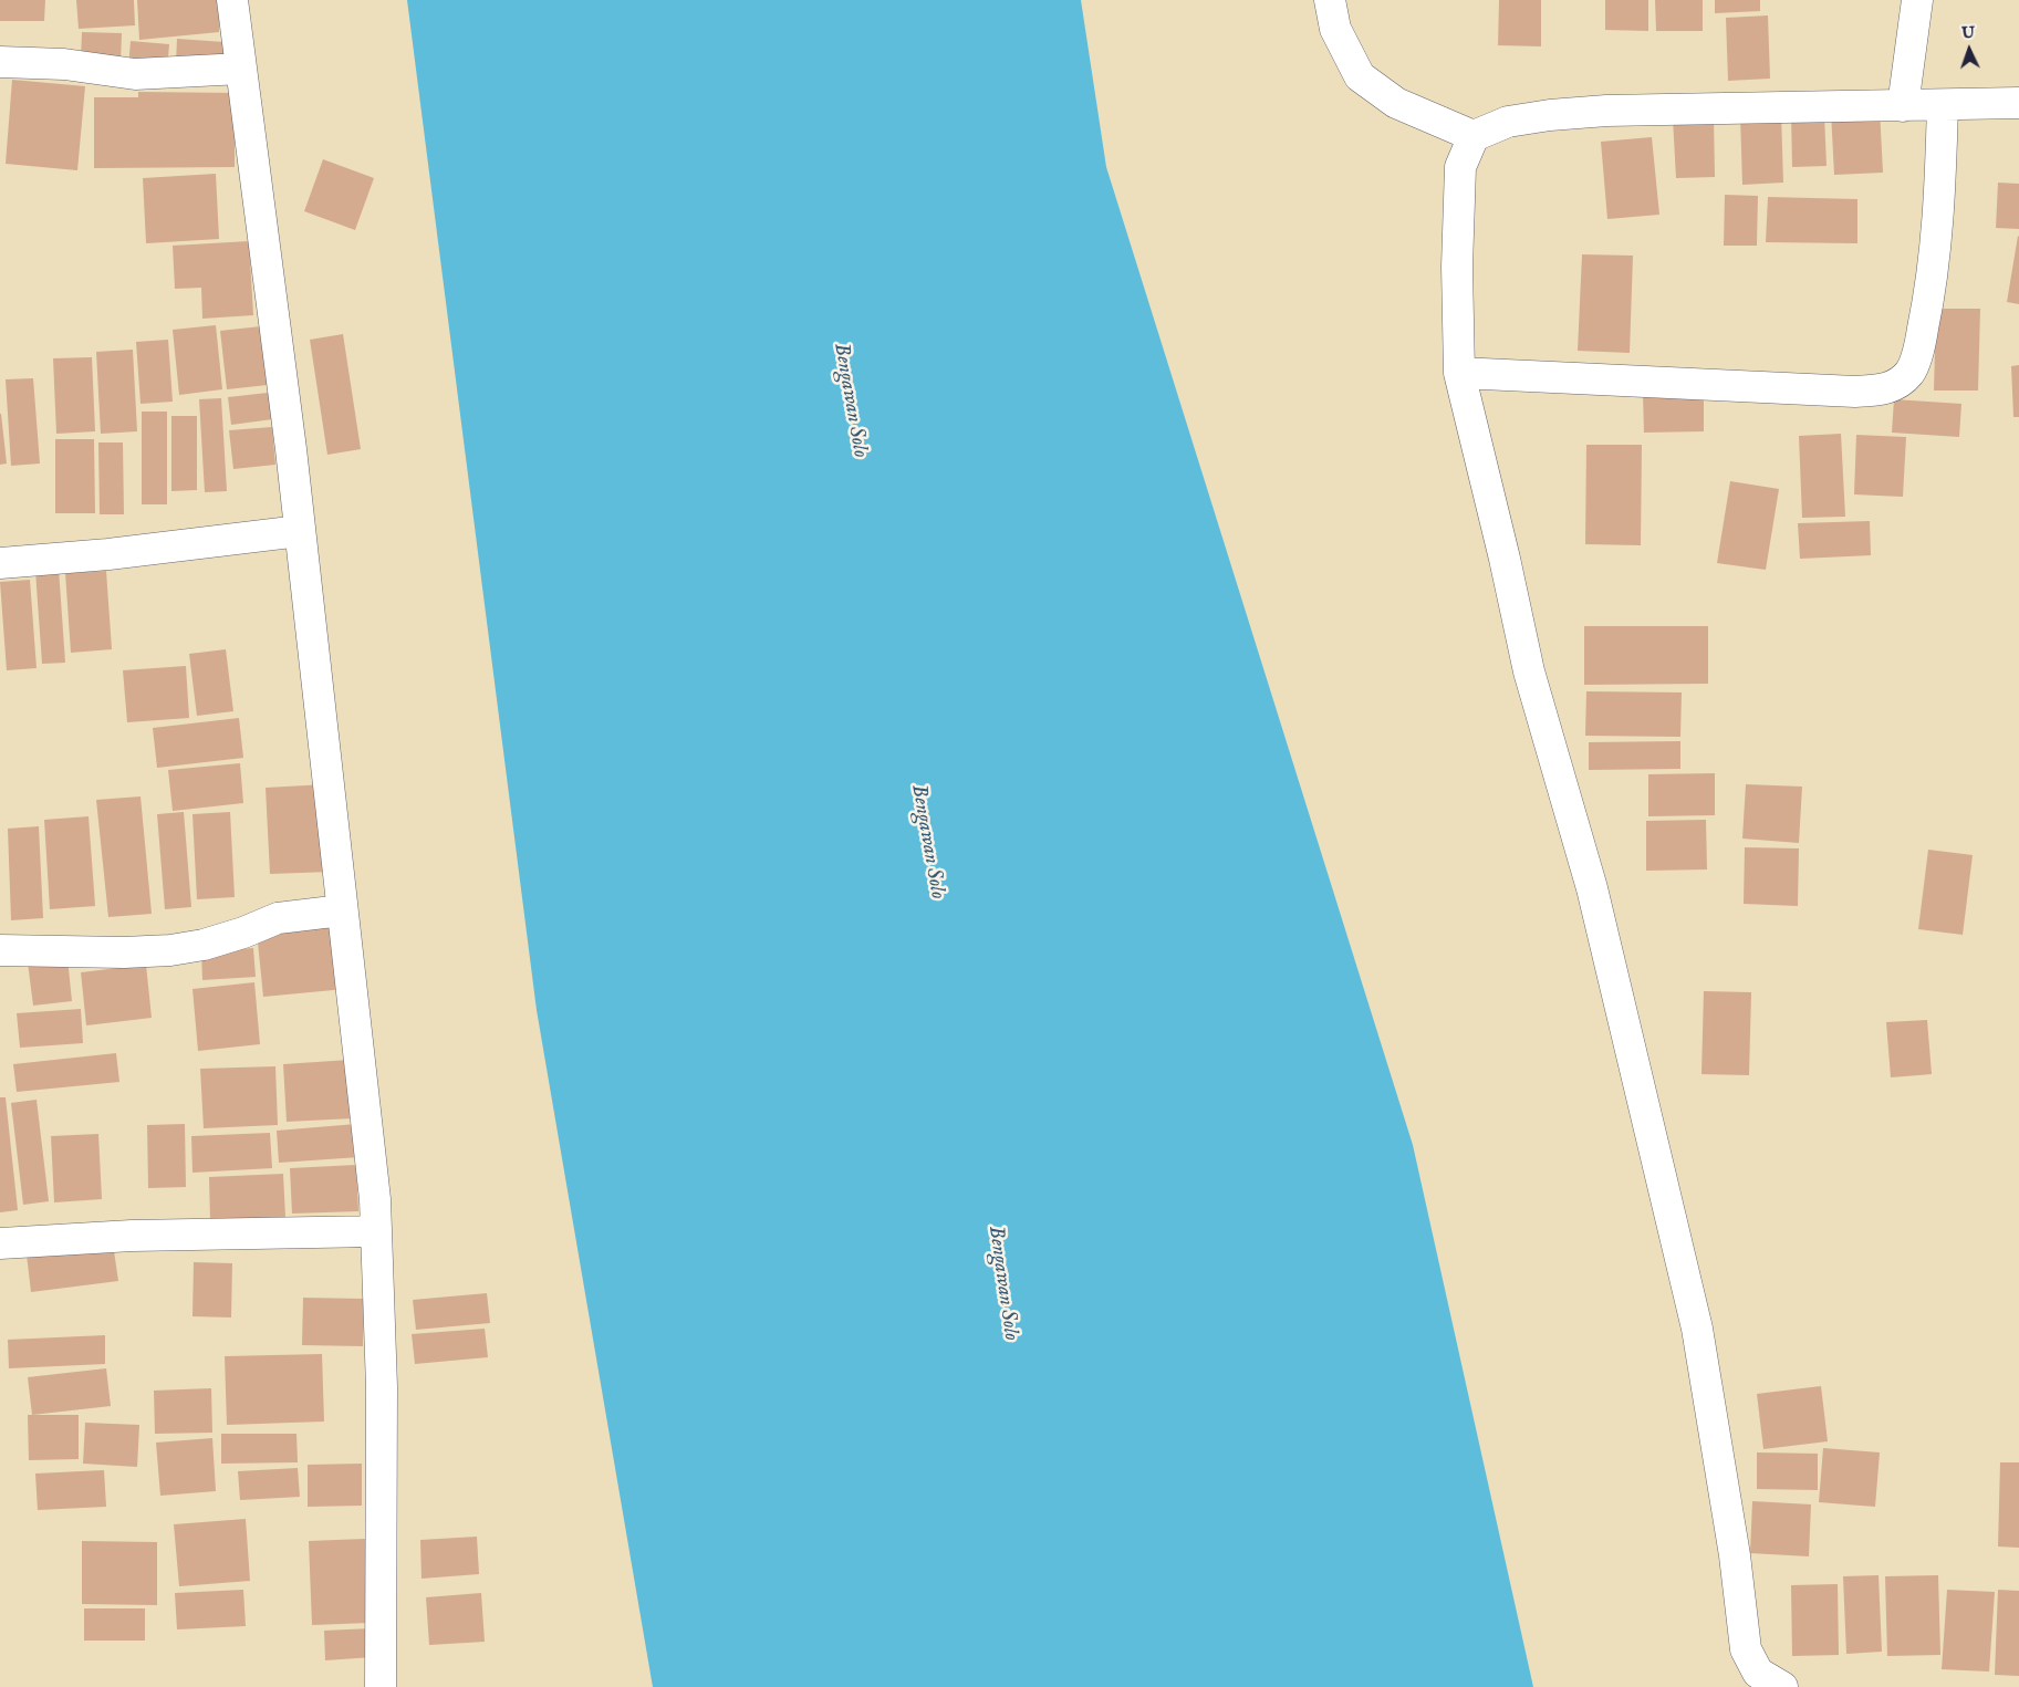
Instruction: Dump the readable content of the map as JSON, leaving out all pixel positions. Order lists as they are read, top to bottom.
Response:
{
  "water": ["Bengawan Solo"],
  "north": "top"
}
